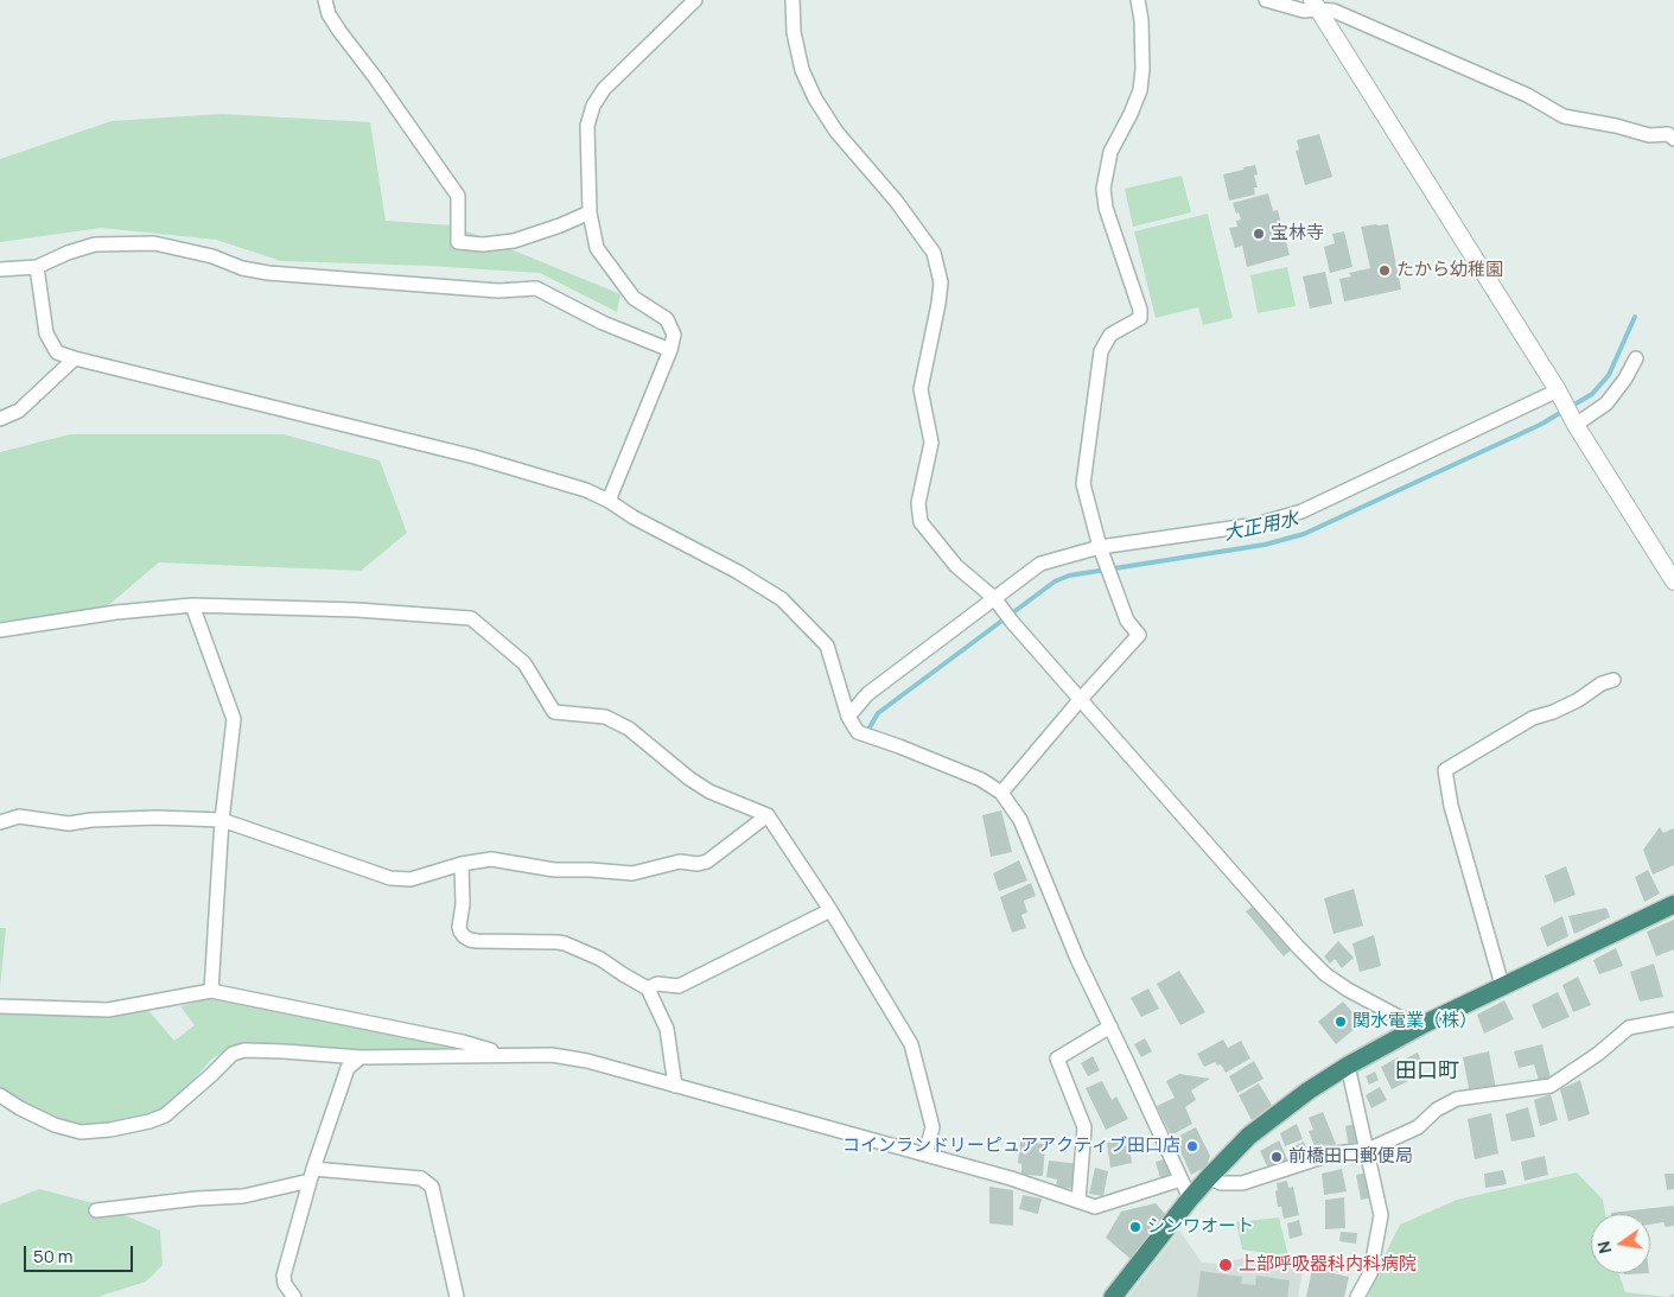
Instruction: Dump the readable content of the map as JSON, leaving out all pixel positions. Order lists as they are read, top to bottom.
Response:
{
  "districts": ["田口町"],
  "water": ["大正用水"],
  "places": [
    "宝林寺",
    "たから幼稚園",
    "関水電業（株）",
    "コインランドリーピュアアクティブ田口店",
    "前橋田口郵便局",
    "シンワオート",
    "上部呼吸器科内科病院"
  ],
  "scale_bar": "50 m",
  "north": "left"
}
